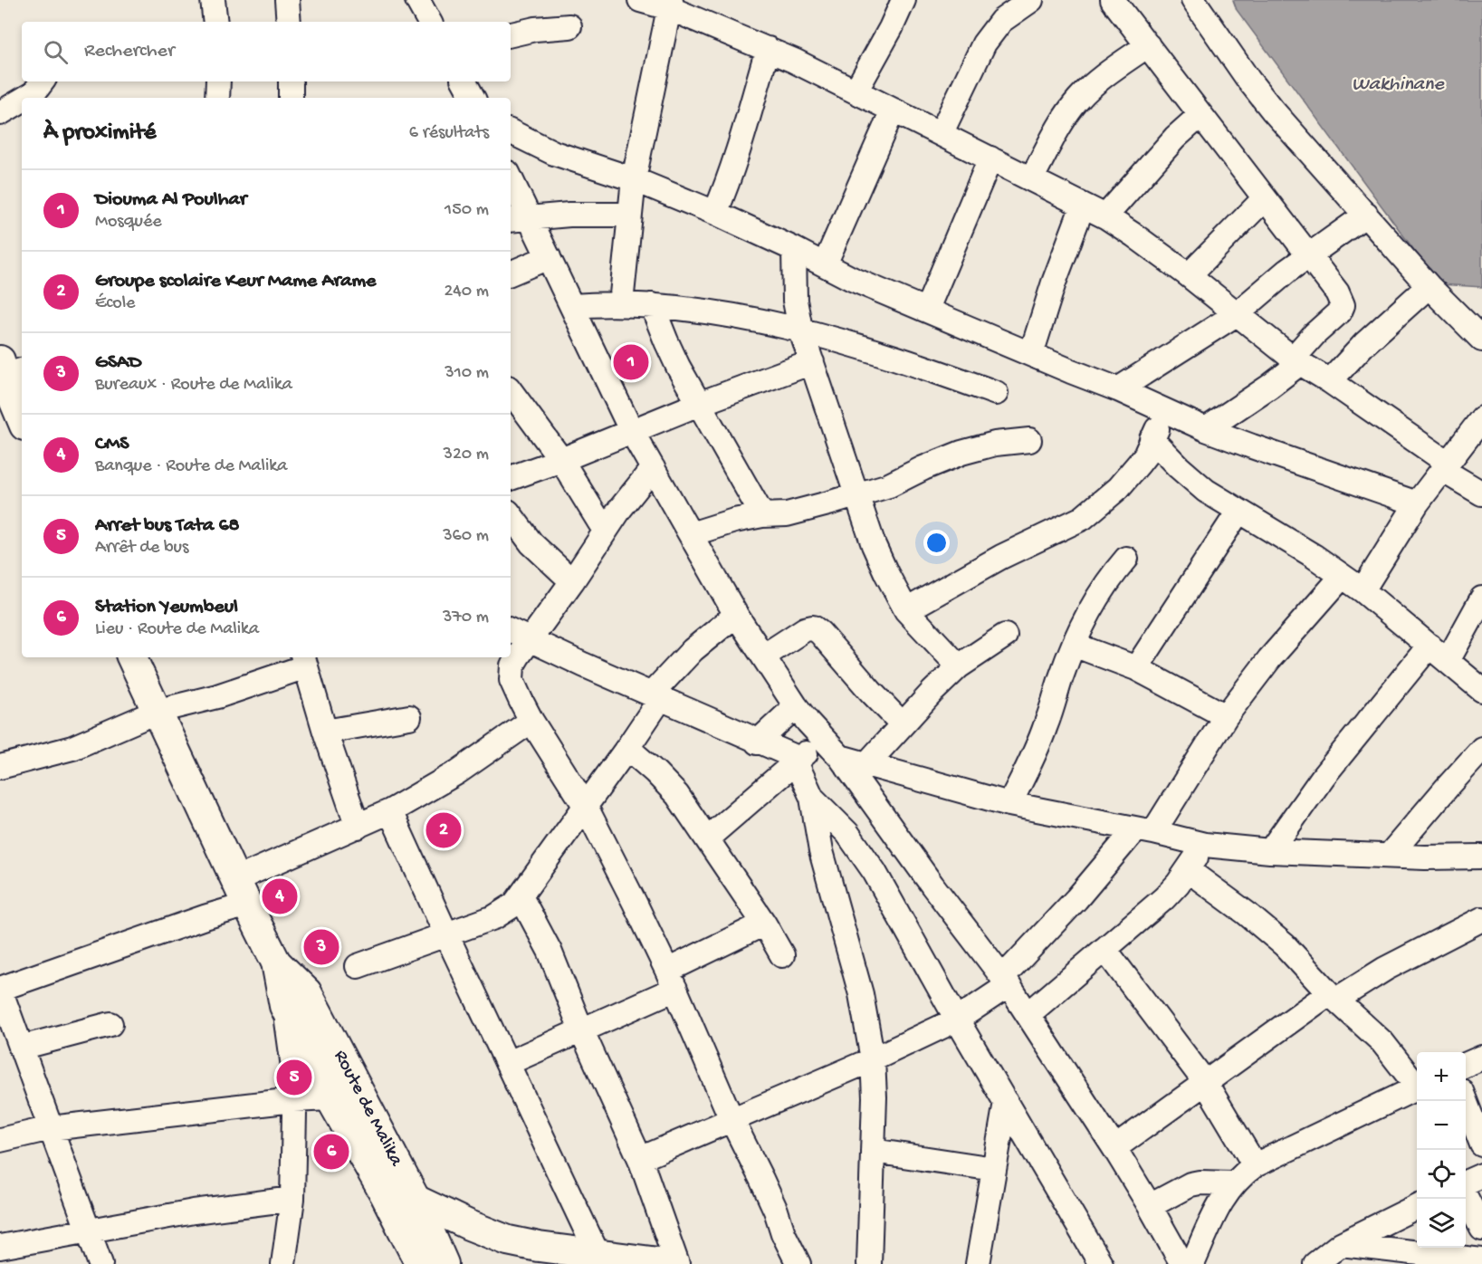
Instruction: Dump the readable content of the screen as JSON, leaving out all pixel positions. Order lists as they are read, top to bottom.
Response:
{
  "streets": {
    "main road": ["Route de Malika"]
  },
  "water": ["Wakhinane"],
  "page": {
    "search": "Rechercher",
    "heading": ["À proximité", "6 résultats"],
    "list": [
      {
        "mark": "1",
        "name": "Diouma Al Poulhar",
        "note": "Mosquée",
        "value": "150 m"
      },
      {
        "mark": "2",
        "name": "Groupe scolaire Keur Mame Arame",
        "note": "École",
        "value": "240 m"
      },
      {
        "mark": "3",
        "name": "GSAD",
        "note": "Bureaux · Route de Malika",
        "value": "310 m"
      },
      {
        "mark": "4",
        "name": "CMS",
        "note": "Banque · Route de Malika",
        "value": "320 m"
      },
      {
        "mark": "5",
        "name": "Arret bus Tata 68",
        "note": "Arrêt de bus",
        "value": "360 m"
      },
      {
        "mark": "6",
        "name": "Station Yeumbeul",
        "note": "Lieu · Route de Malika",
        "value": "370 m"
      }
    ],
    "pins": [
      "1",
      "2",
      "4",
      "3",
      "5",
      "6"
    ],
    "map_buttons": ["+", "−"]
  }
}
